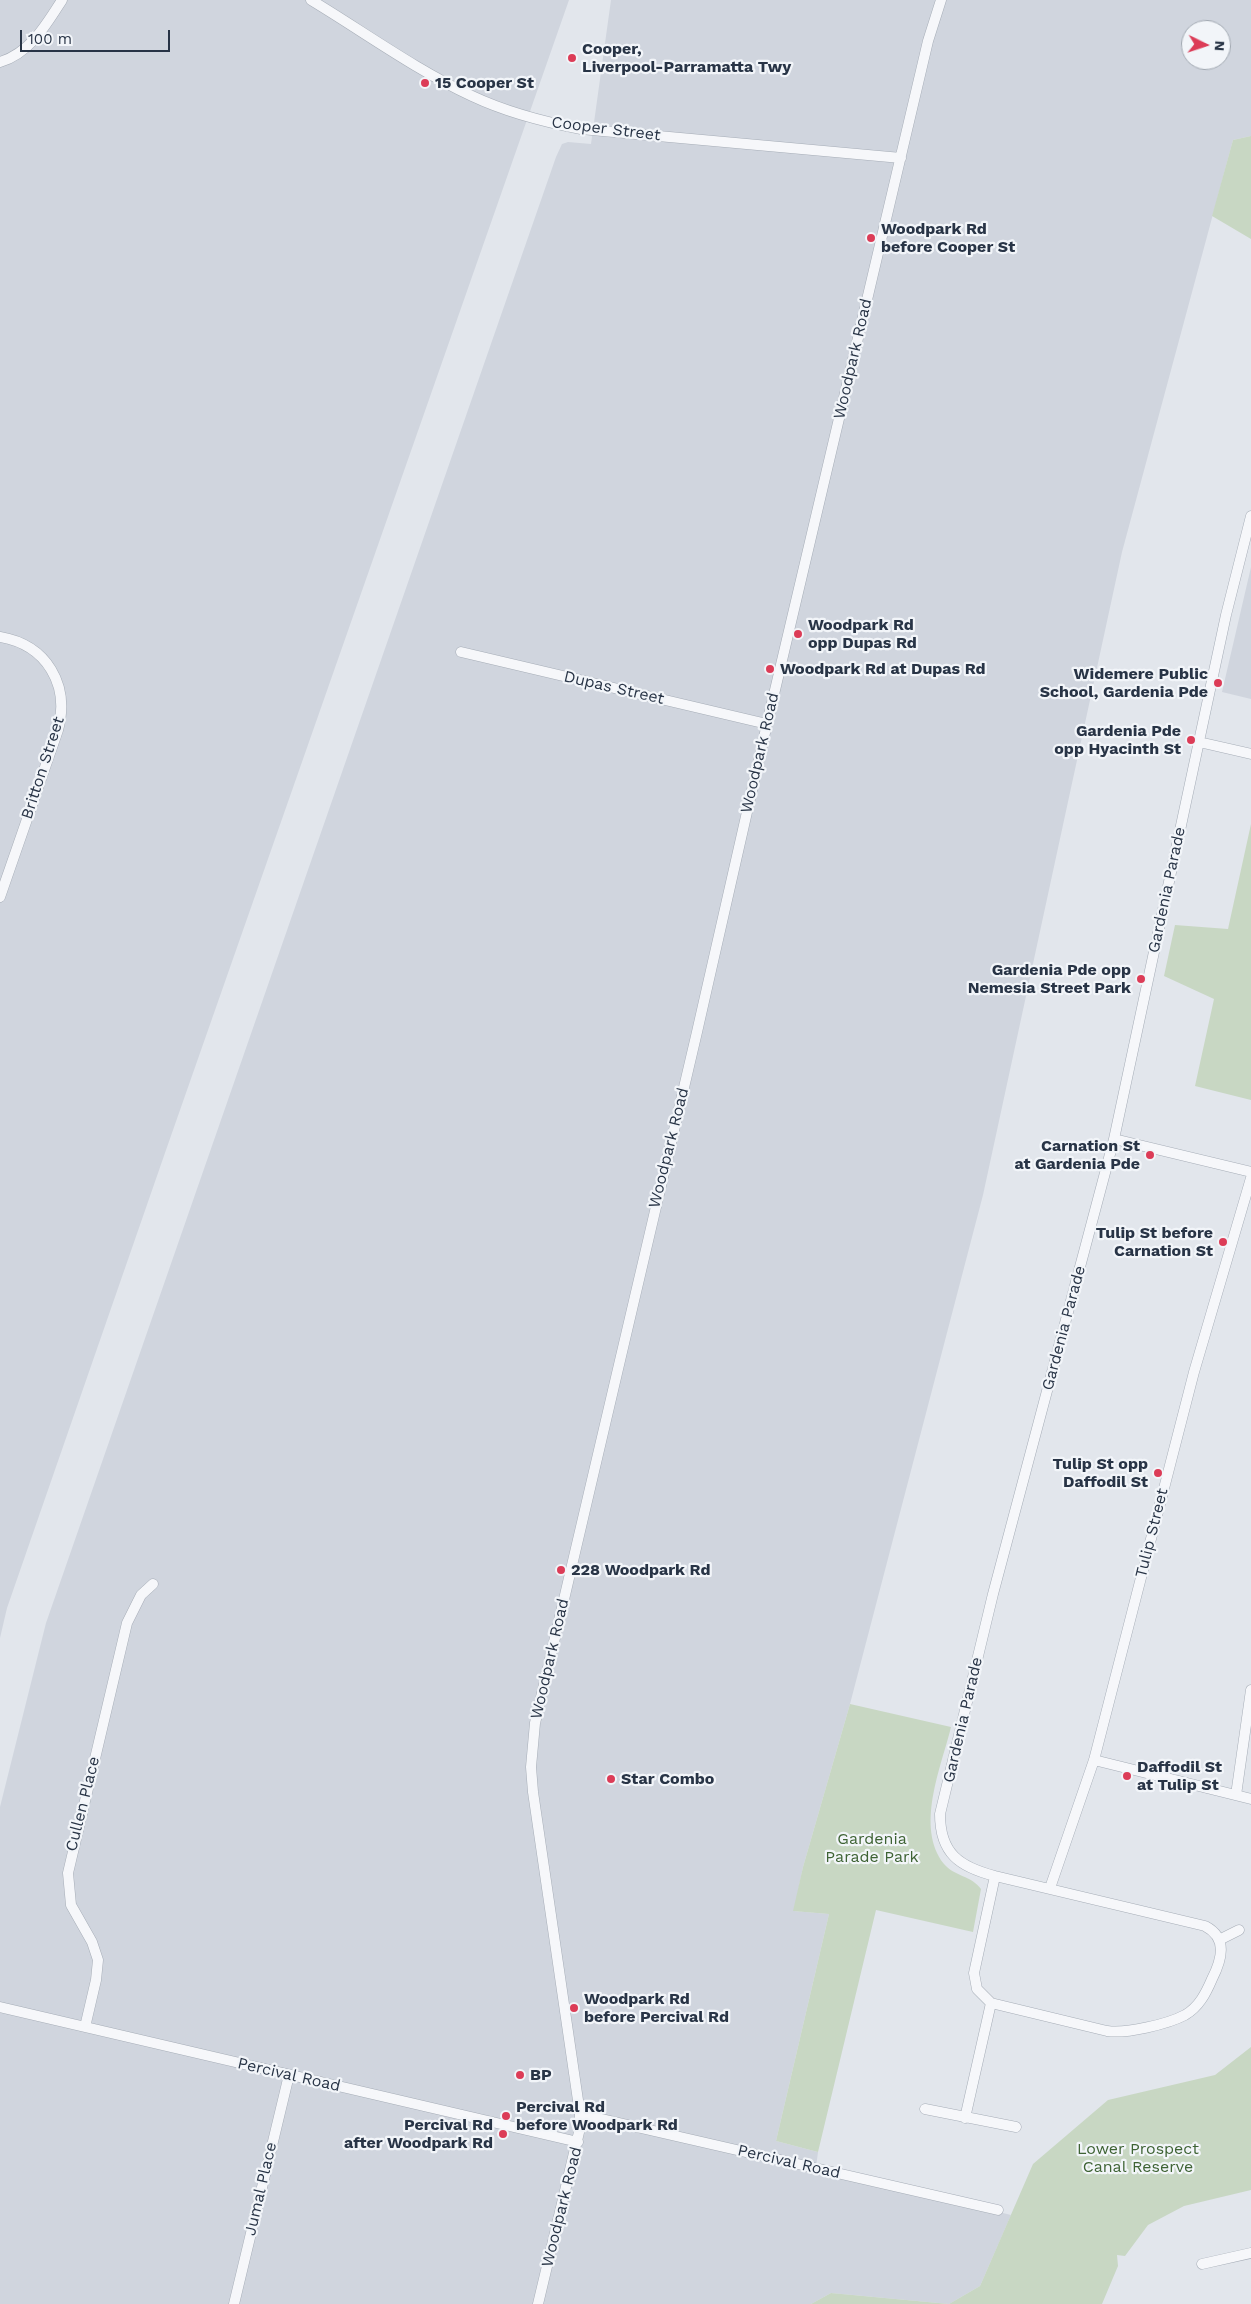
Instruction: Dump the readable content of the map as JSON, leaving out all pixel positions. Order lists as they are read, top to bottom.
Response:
{
  "streets": {
    "street": [
      "Cooper Street",
      "Woodpark Road",
      "Dupas Street",
      "Britton Street",
      "Gardenia Parade",
      "Tulip Street",
      "Cullen Place",
      "Percival Road",
      "Jumal Place"
    ]
  },
  "crossings": [
    ["Cooper Street", "Woodpark Road"],
    ["Woodpark Road", "Dupas Street"],
    ["Woodpark Road", "Percival Road"],
    ["Gardenia Parade", "Tulip Street"],
    ["Cullen Place", "Percival Road"],
    ["Percival Road", "Jumal Place"]
  ],
  "parks": ["Gardenia Parade Park", "Lower Prospect Canal Reserve"],
  "places": [
    "Cooper, Liverpool-Parramatta Twy",
    "15 Cooper St",
    "Woodpark Rd before Cooper St",
    "Woodpark Rd opp Dupas Rd",
    "Woodpark Rd at Dupas Rd",
    "Widemere Public School, Gardenia Pde",
    "Gardenia Pde opp Hyacinth St",
    "Gardenia Pde opp Nemesia Street Park",
    "Carnation St at Gardenia Pde",
    "Tulip St before Carnation St",
    "Tulip St opp Daffodil St",
    "228 Woodpark Rd",
    "Daffodil St at Tulip St",
    "Star Combo",
    "Woodpark Rd before Percival Rd",
    "BP",
    "Percival Rd before Woodpark Rd",
    "Percival Rd after Woodpark Rd"
  ],
  "scale_bar": "100 m",
  "north": "right"
}
